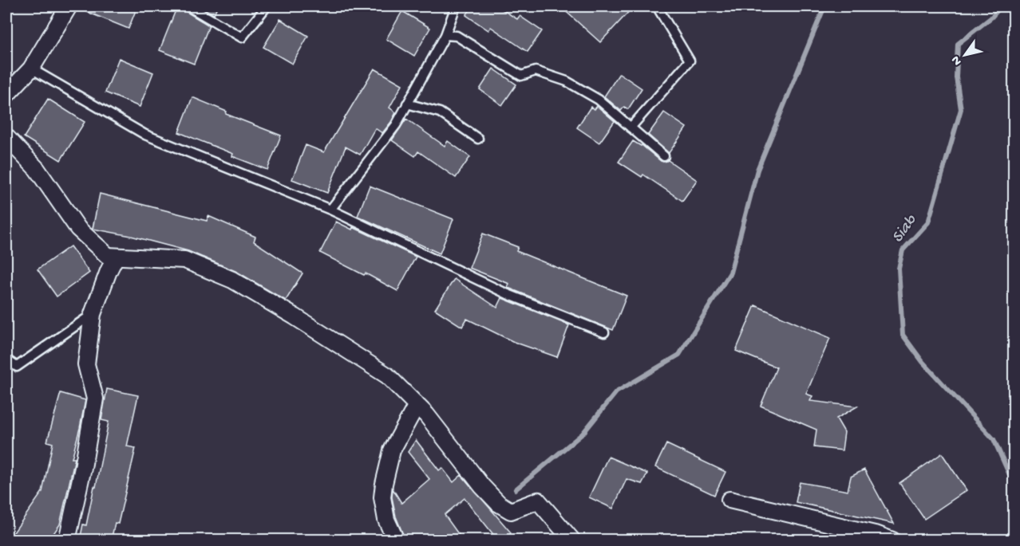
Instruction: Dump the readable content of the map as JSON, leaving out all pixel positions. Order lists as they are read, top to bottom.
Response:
{
  "water": ["Siab"],
  "north": "bottom left"
}
